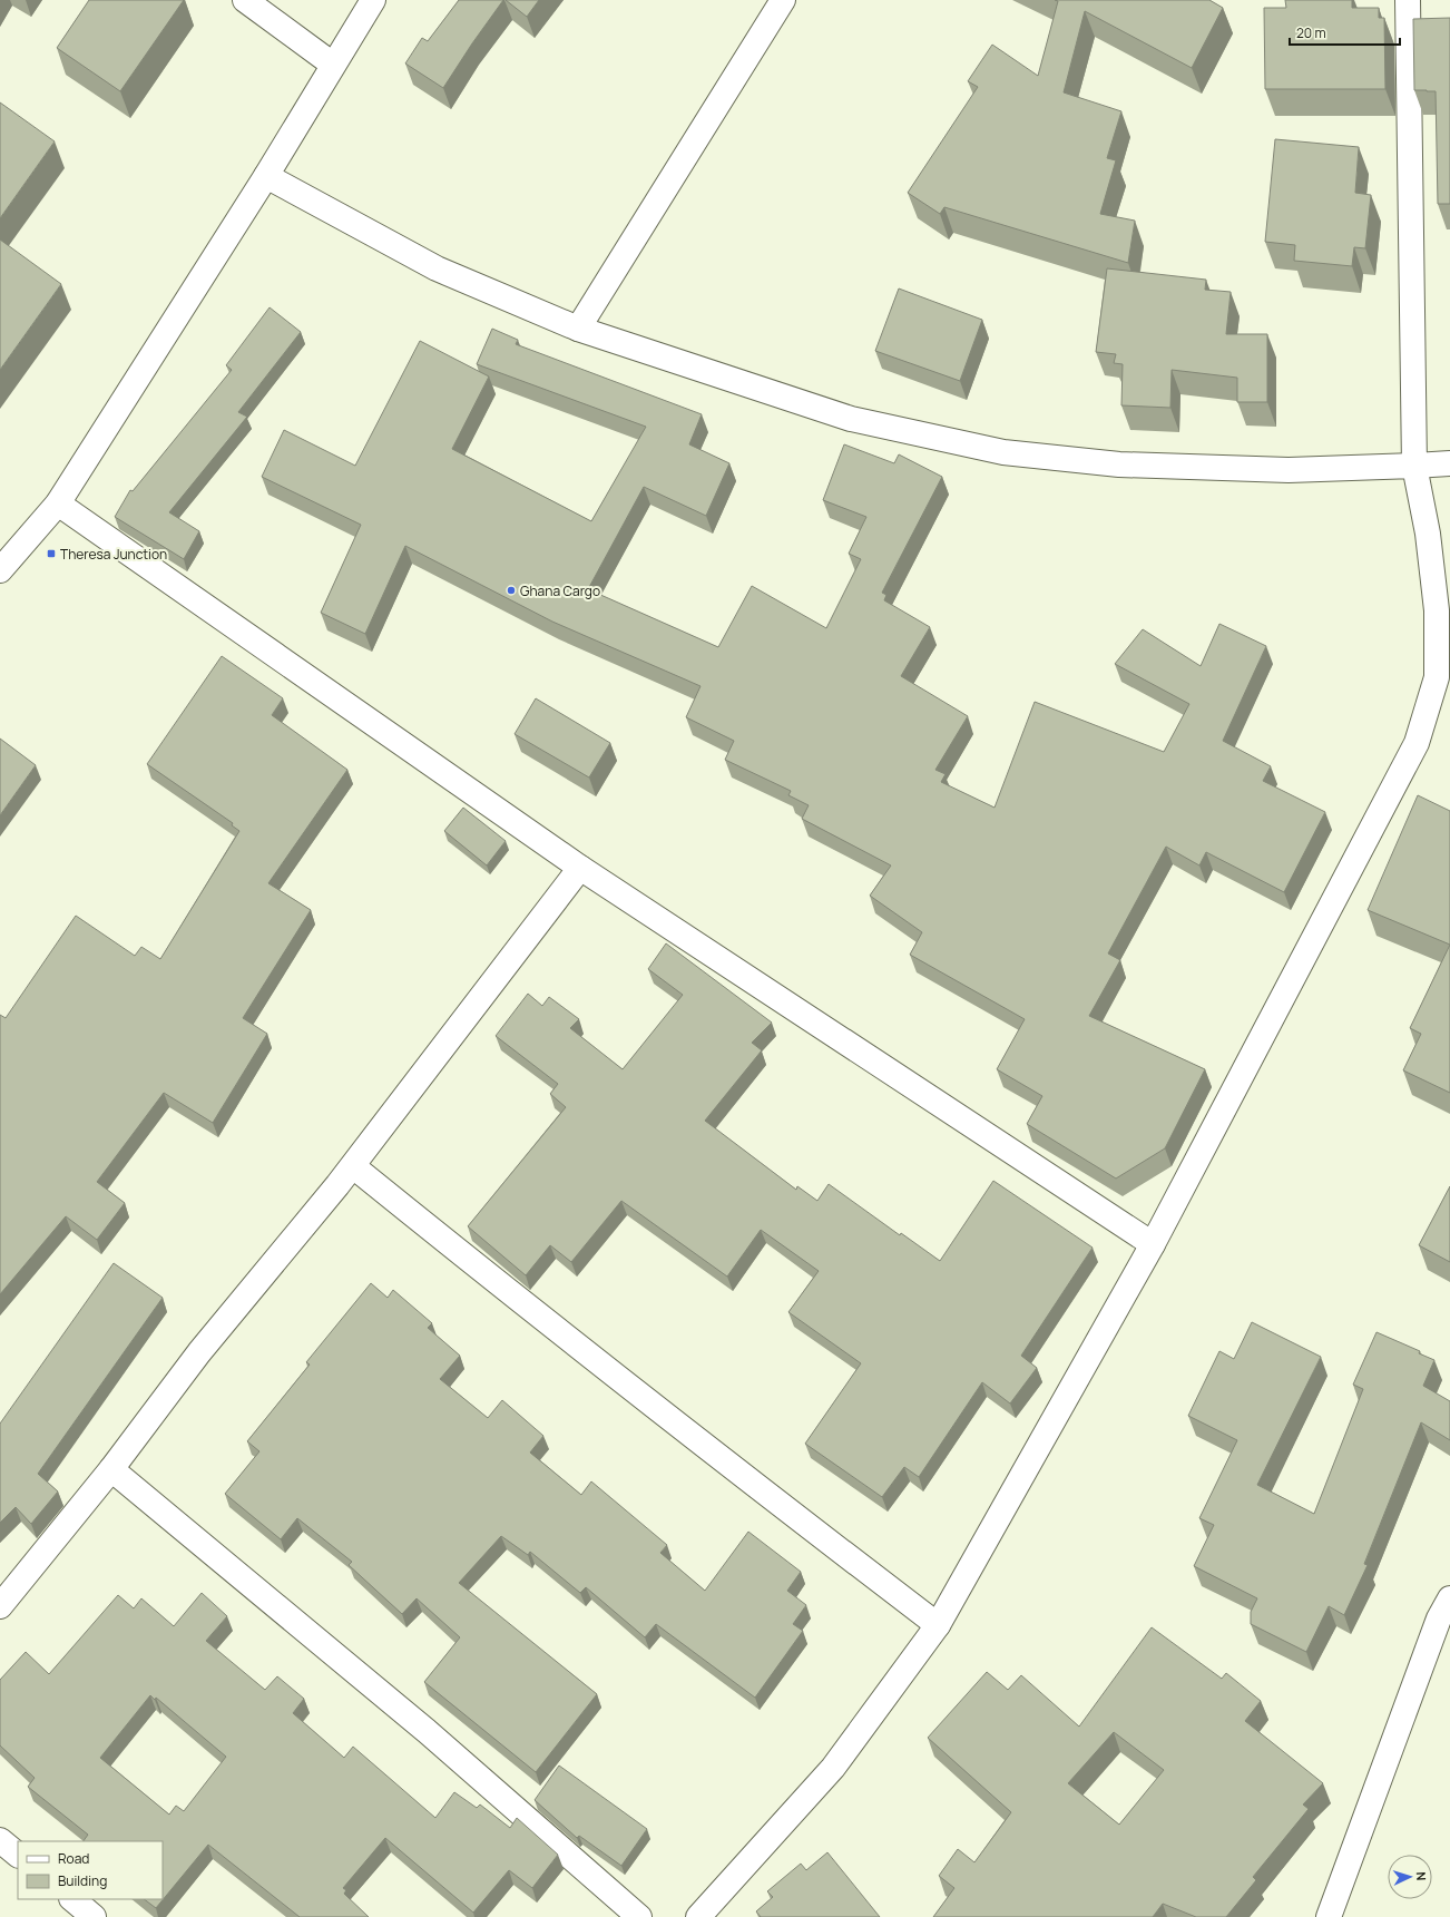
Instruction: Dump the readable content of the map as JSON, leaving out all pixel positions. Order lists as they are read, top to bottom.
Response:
{
  "places": {
    "transit": ["Theresa Junction"],
    "other": ["Ghana Cargo"]
  },
  "legend": ["Road", "Building"],
  "scale_bar": "20 m",
  "north": "right"
}
